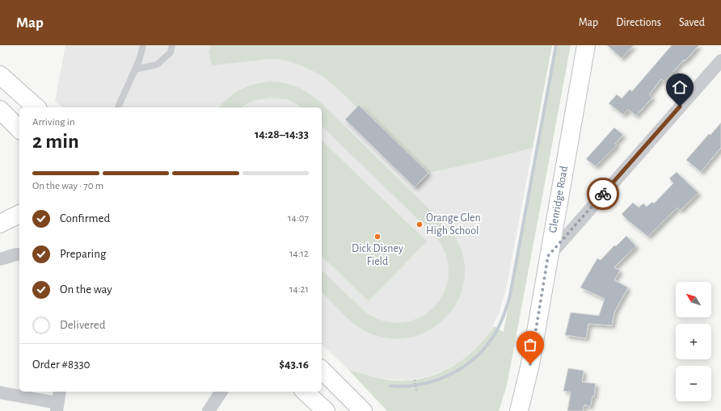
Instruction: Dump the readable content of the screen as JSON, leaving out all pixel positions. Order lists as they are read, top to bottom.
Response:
{
  "streets": {
    "street": ["Glenridge Road"]
  },
  "places": ["Orange Glen High School", "Dick Disney Field"],
  "north": "top left",
  "page": {
    "header": "Map",
    "nav": ["Map", "Directions", "Saved"],
    "heading": ["2 min", "Arriving in", "14:28–14:33"],
    "panel": ["Order #8330", "$43.16"],
    "bar": "On the way · 70 m",
    "list": [
      ["Confirmed", "14:07"],
      ["Preparing", "14:12"],
      ["On the way", "14:21"],
      "Delivered"
    ],
    "map_buttons": ["+", "−"]
  }
}
